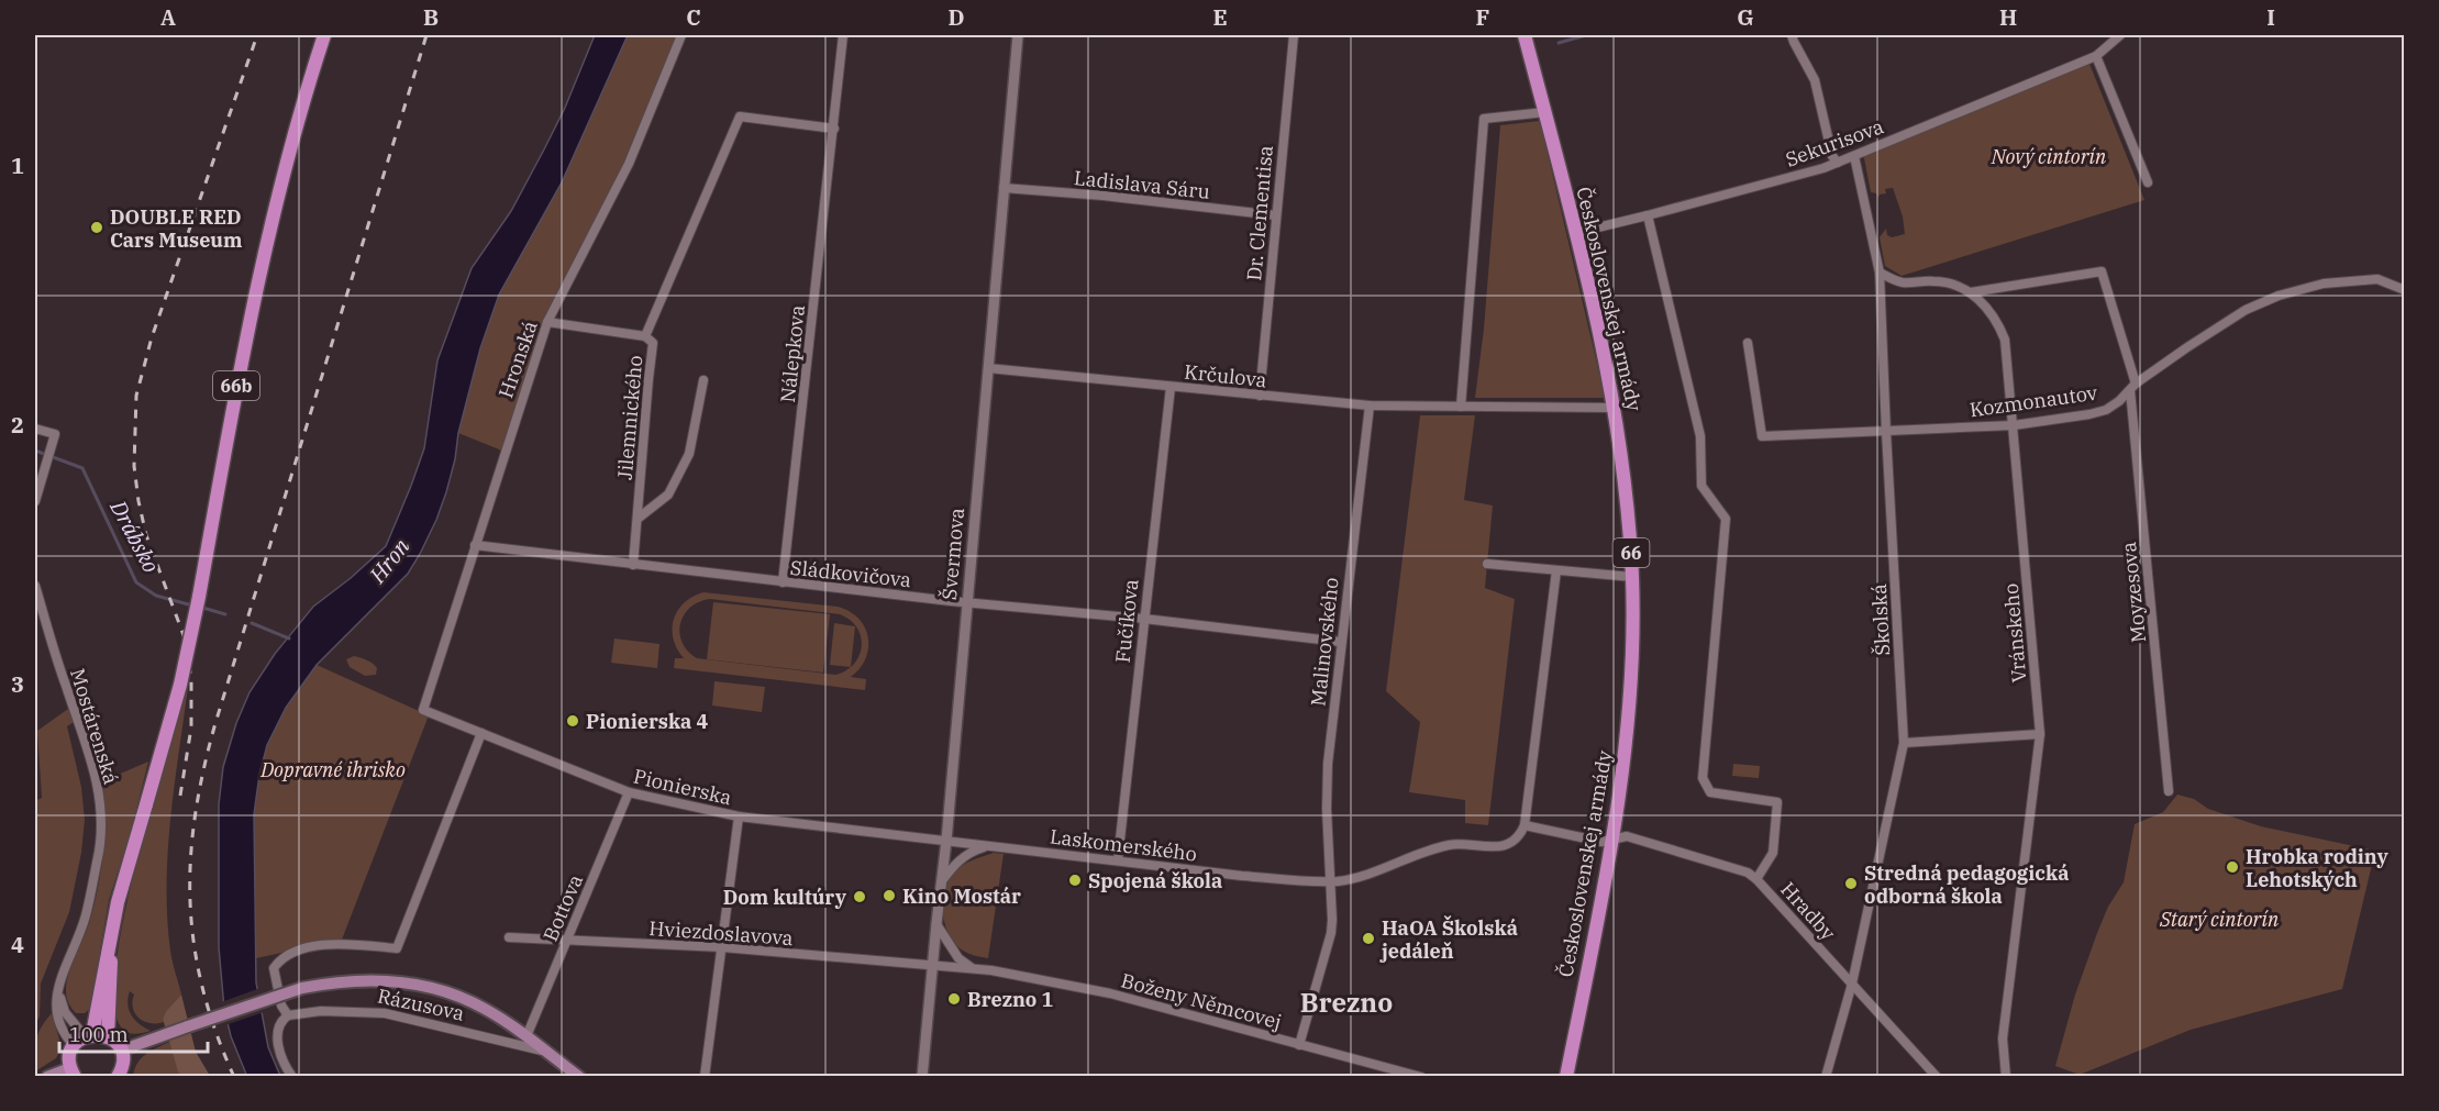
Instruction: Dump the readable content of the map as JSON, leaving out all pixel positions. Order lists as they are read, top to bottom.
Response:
{
  "streets": {
    "main road": [
      "Československej armády",
      "66b",
      "66",
      "Rázusova"
    ],
    "street": [
      "Sekurisova",
      "Ladislava Sáru",
      "Dr. Clementisa",
      "Nálepkova",
      "Hronská",
      "Krčulova",
      "Kozmonautov",
      "Jilemnického",
      "Švermova",
      "Sládkovičova",
      "Moyzesova",
      "Školská",
      "Fučíkova",
      "Vránskeho",
      "Malinovského",
      "Mostárenská",
      "Pionierska",
      "Laskomerského",
      "Bottova",
      "Hradby",
      "Hviezdoslavova",
      "Boženy Němcovej"
    ]
  },
  "crossings": [
    ["Sekurisova", "Československej armády"],
    ["Sekurisova", "Školská"],
    ["Ladislava Sáru", "Dr. Clementisa"],
    ["Ladislava Sáru", "Švermova"],
    ["Dr. Clementisa", "Krčulova"],
    ["Československej armády", "Krčulova"],
    ["Československej armády", "Hradby"],
    ["Nálepkova", "Sládkovičova"],
    ["Hronská", "Jilemnického"],
    ["Hronská", "Sládkovičova"],
    ["Hronská", "Pionierska"],
    ["Krčulova", "Švermova"],
    ["Krčulova", "Fučíkova"],
    ["Krčulova", "Malinovského"],
    ["Kozmonautov", "Moyzesova"],
    ["Kozmonautov", "Školská"],
    ["Kozmonautov", "Vránskeho"],
    ["Jilemnického", "Sládkovičova"],
    ["Švermova", "Sládkovičova"],
    ["Švermova", "Pionierska"],
    ["Švermova", "Laskomerského"],
    ["Švermova", "Hviezdoslavova"],
    ["Švermova", "Boženy Němcovej"],
    ["Sládkovičova", "Fučíkova"],
    ["Sládkovičova", "Malinovského"],
    ["Moyzesova", "Vránskeho"],
    ["Školská", "Vránskeho"],
    ["Školská", "Hradby"],
    ["Fučíkova", "Laskomerského"],
    ["Malinovského", "Laskomerského"],
    ["Malinovského", "Boženy Němcovej"],
    ["Pionierska", "Laskomerského"],
    ["Pionierska", "Bottova"],
    ["Bottova", "Hviezdoslavova"],
    ["Bottova", "Rázusova"],
    ["Hviezdoslavova", "Boženy Němcovej"]
  ],
  "districts": ["Brezno"],
  "water": ["Drábsko", "Hron"],
  "parks": ["Nový cintorín", "Dopravné ihrisko", "Starý cintorín"],
  "places": [
    "DOUBLE RED Cars Museum",
    "Pionierska 4",
    "Hrobka rodiny Lehotských",
    "Spojená škola",
    "Stredná pedagogická odborná škola",
    "Kino Mostár",
    "Dom kultúry",
    "HaOA Školská jedáleň",
    "Brezno 1"
  ],
  "scale_bar": "100 m",
  "grid": {
    "columns": [
      "A",
      "B",
      "C",
      "D",
      "E",
      "F",
      "G",
      "H",
      "I"
    ],
    "rows": [
      "1",
      "2",
      "3",
      "4"
    ]
  }
}
